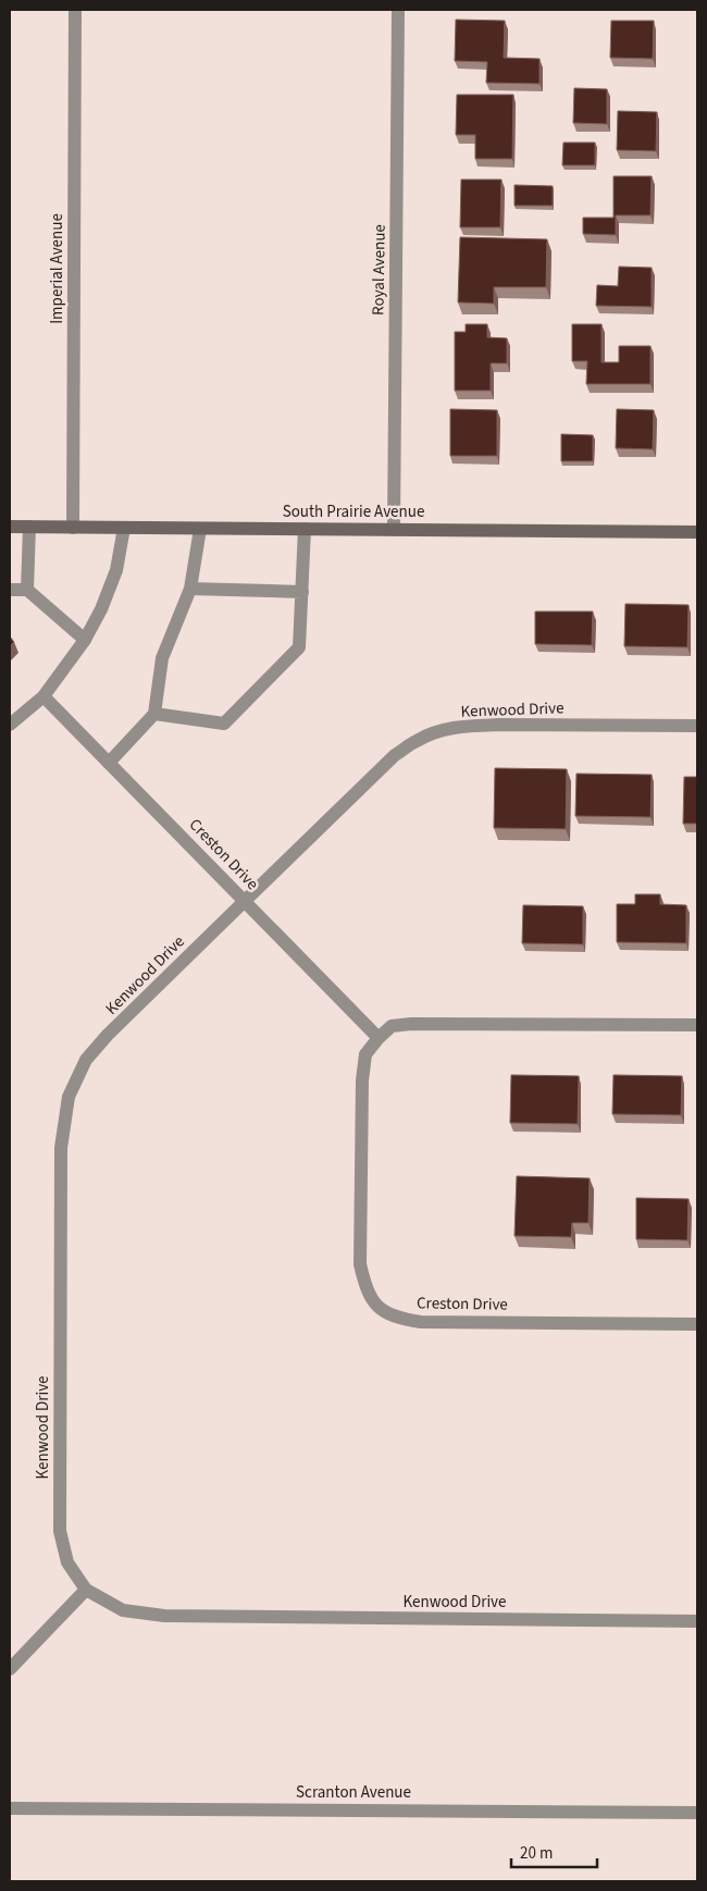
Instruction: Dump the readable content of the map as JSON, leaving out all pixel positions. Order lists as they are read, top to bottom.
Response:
{
  "streets": {
    "main road": ["South Prairie Avenue"],
    "street": [
      "Imperial Avenue",
      "Royal Avenue",
      "Kenwood Drive",
      "Creston Drive",
      "Scranton Avenue"
    ]
  },
  "crossings": [
    ["Imperial Avenue", "South Prairie Avenue"],
    ["Royal Avenue", "South Prairie Avenue"],
    ["Kenwood Drive", "Creston Drive"]
  ],
  "scale_bar": "20 m"
}
